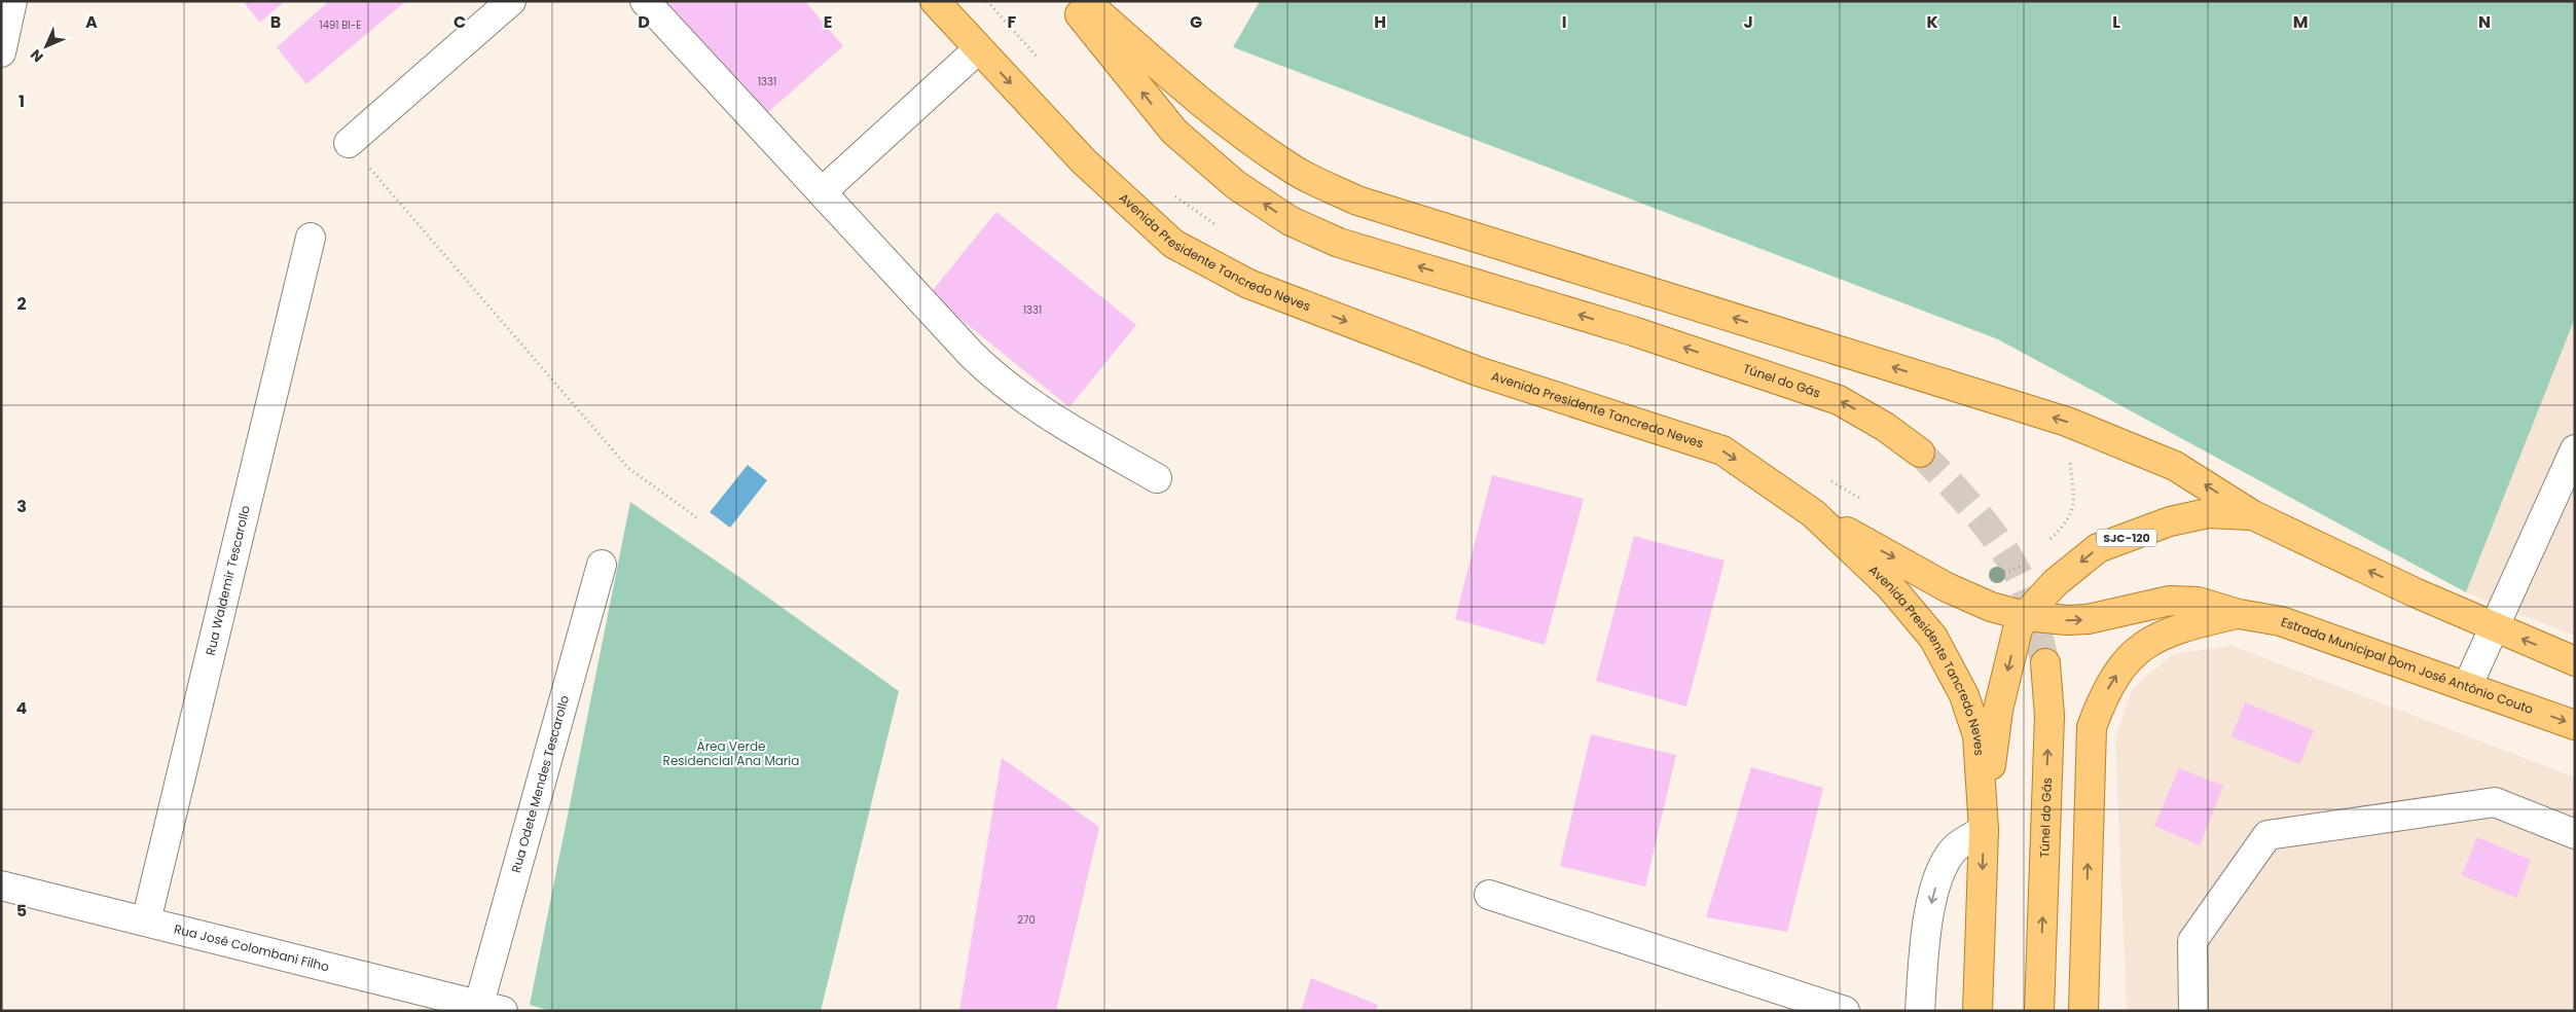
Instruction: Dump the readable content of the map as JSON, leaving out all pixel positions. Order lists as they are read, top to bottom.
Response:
{
  "streets": {
    "main road": [
      "Avenida Presidente Tancredo Neves",
      "Túnel do Gás",
      "SJC-120",
      "Estrada Municipal Dom José Antônio Couto"
    ],
    "street": ["Rua Waldemir Tescarollo", "Rua Odete Mendes Tescarollo", "Rua José Colombani Filho"]
  },
  "crossings": [
    ["Avenida Presidente Tancredo Neves", "Estrada Municipal Dom José Antônio Couto"],
    ["SJC-120", "Estrada Municipal Dom José Antônio Couto"],
    ["Rua Waldemir Tescarollo", "Rua José Colombani Filho"],
    ["Rua Odete Mendes Tescarollo", "Rua José Colombani Filho"]
  ],
  "parks": ["Área Verde Residencial Ana Maria"],
  "house_numbers": [
    "1491 Bl-E",
    "1331",
    "1331",
    "270"
  ],
  "north": "bottom left",
  "grid": {
    "columns": [
      "A",
      "B",
      "C",
      "D",
      "E",
      "F",
      "G",
      "H",
      "I",
      "J",
      "K",
      "L",
      "M",
      "N"
    ],
    "rows": [
      "1",
      "2",
      "3",
      "4",
      "5"
    ]
  }
}
